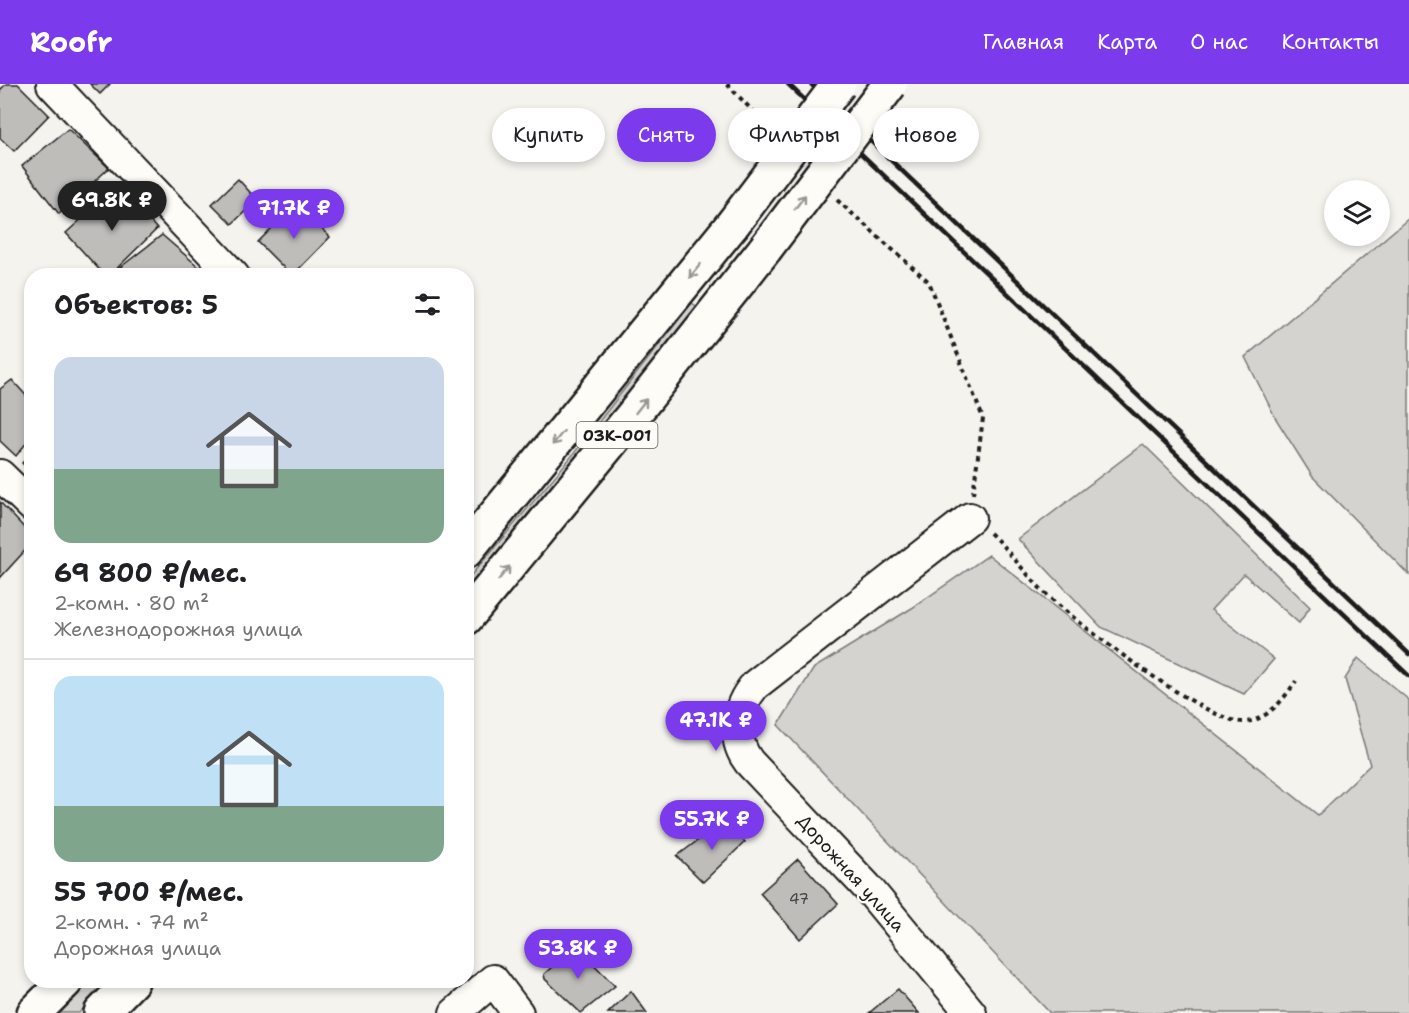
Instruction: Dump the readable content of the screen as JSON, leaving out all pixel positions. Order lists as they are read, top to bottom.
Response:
{
  "streets": {
    "main road": ["03К-001"],
    "street": ["Дорожная улица"]
  },
  "house_numbers": ["47"],
  "page": {
    "header": "Roofr",
    "nav": [
      "Главная",
      "Карта",
      "О нас",
      "Контакты"
    ],
    "chip": [
      "Купить",
      "Снять",
      "Фильтры",
      "Новое"
    ],
    "price": [
      "69.8K ₽",
      "71.7K ₽",
      "47.1K ₽",
      "55.7K ₽",
      "53.8K ₽"
    ],
    "heading": "Объектов: 5",
    "list": [
      {
        "name": "69 800 ₽/мес.",
        "note": "2-комн. · 80 m² · Железнодорожная улица"
      },
      {
        "name": "55 700 ₽/мес.",
        "note": "2-комн. · 74 m² · Дорожная улица"
      }
    ]
  }
}
